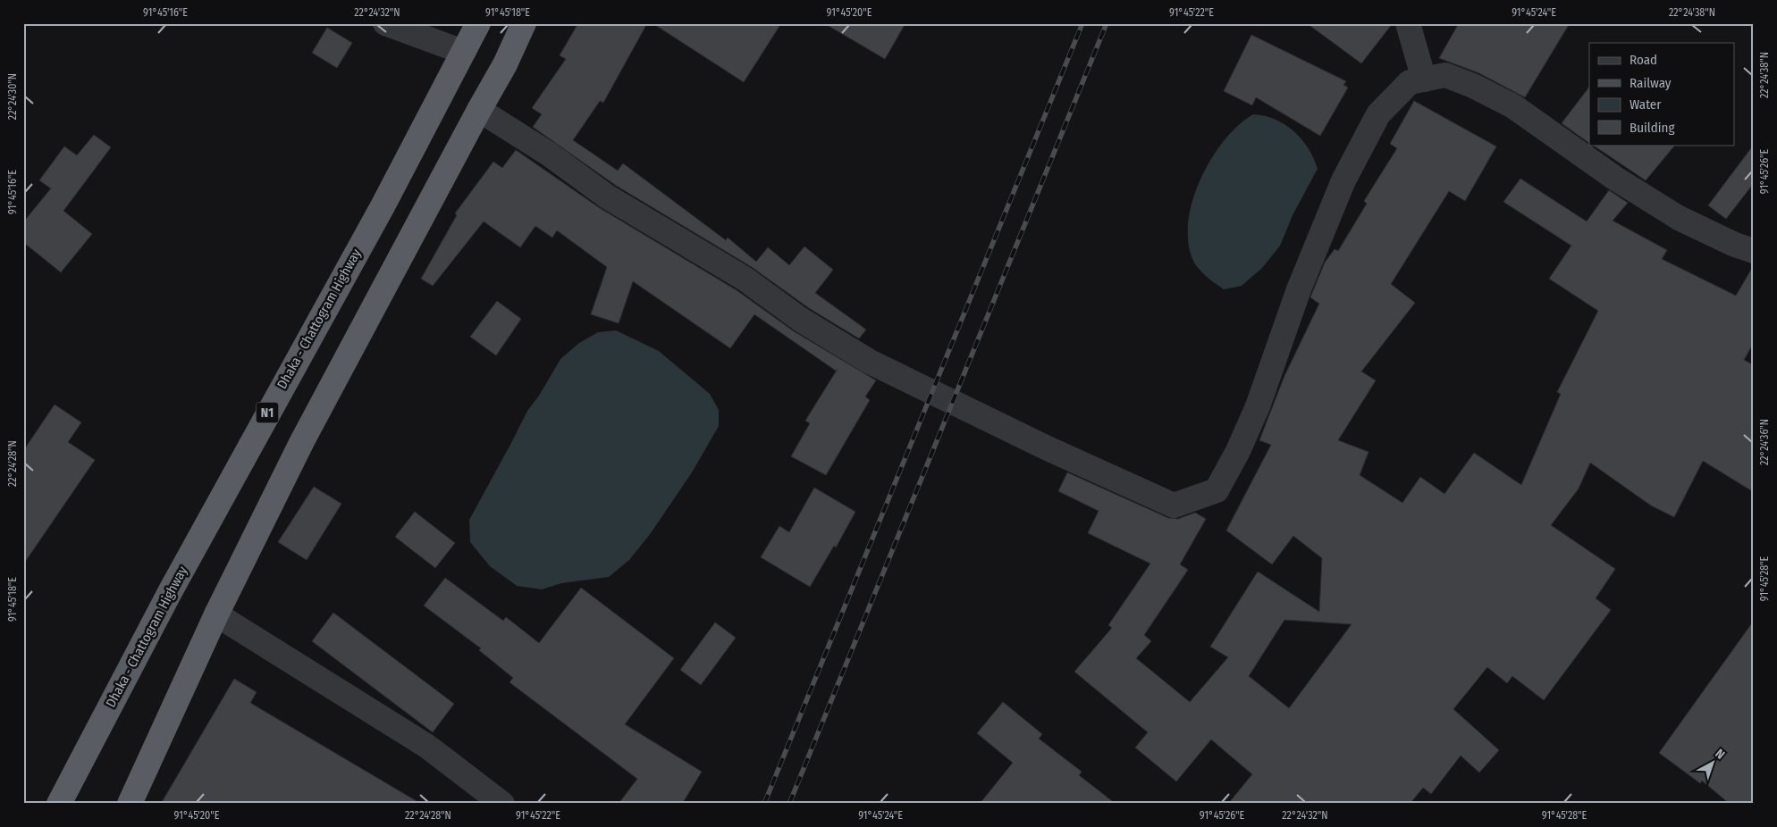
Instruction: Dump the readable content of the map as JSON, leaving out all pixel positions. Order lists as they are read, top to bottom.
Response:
{
  "streets": {
    "highway": ["Dhaka - Chattogram Highway", "N1"]
  },
  "legend": [
    "Road",
    "Railway",
    "Water",
    "Building"
  ],
  "north": "top right",
  "coordinates": [
    "91°45'16\"E",
    "22°24'32\"N",
    "91°45'18\"E",
    "91°45'20\"E",
    "91°45'22\"E",
    "91°45'24\"E",
    "22°24'38\"N",
    "22°24'30\"N",
    "91°45'26\"E",
    "22°24'36\"N",
    "22°24'28\"N",
    "91°45'28\"E"
  ]
}
